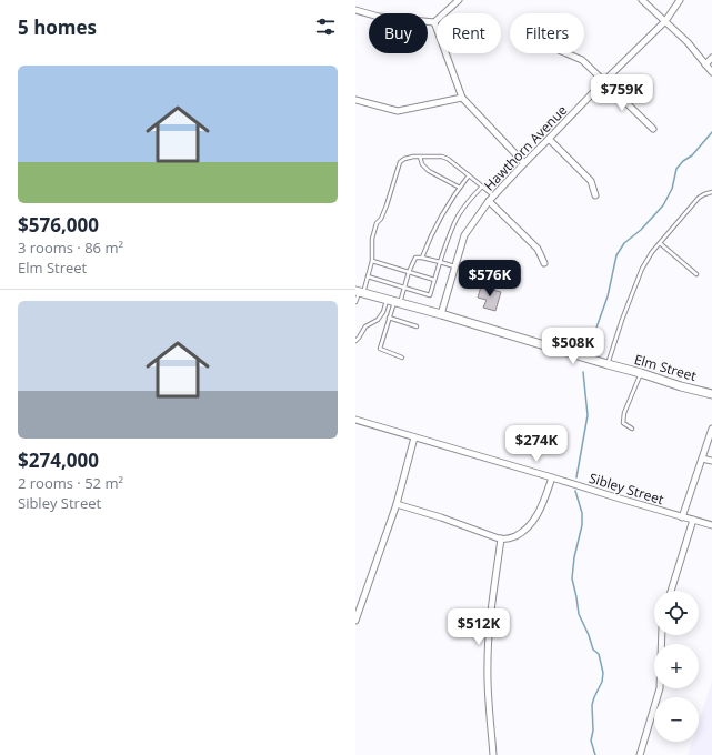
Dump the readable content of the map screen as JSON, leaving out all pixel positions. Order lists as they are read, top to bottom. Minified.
{"streets":{"main road":["Elm Street"],"street":["Hawthorn Avenue","Sibley Street"]},"crossings":[["Hawthorn Avenue","Elm Street"]],"page":{"heading":"5 homes","chip":["Buy","Rent","Filters"],"list":[{"name":"$576,000","note":"3 rooms · 86 m² · Elm Street"},{"name":"$274,000","note":"2 rooms · 52 m² · Sibley Street"}],"price":["$759K","$576K","$508K","$274K","$512K"],"map_buttons":["+","−"]}}
